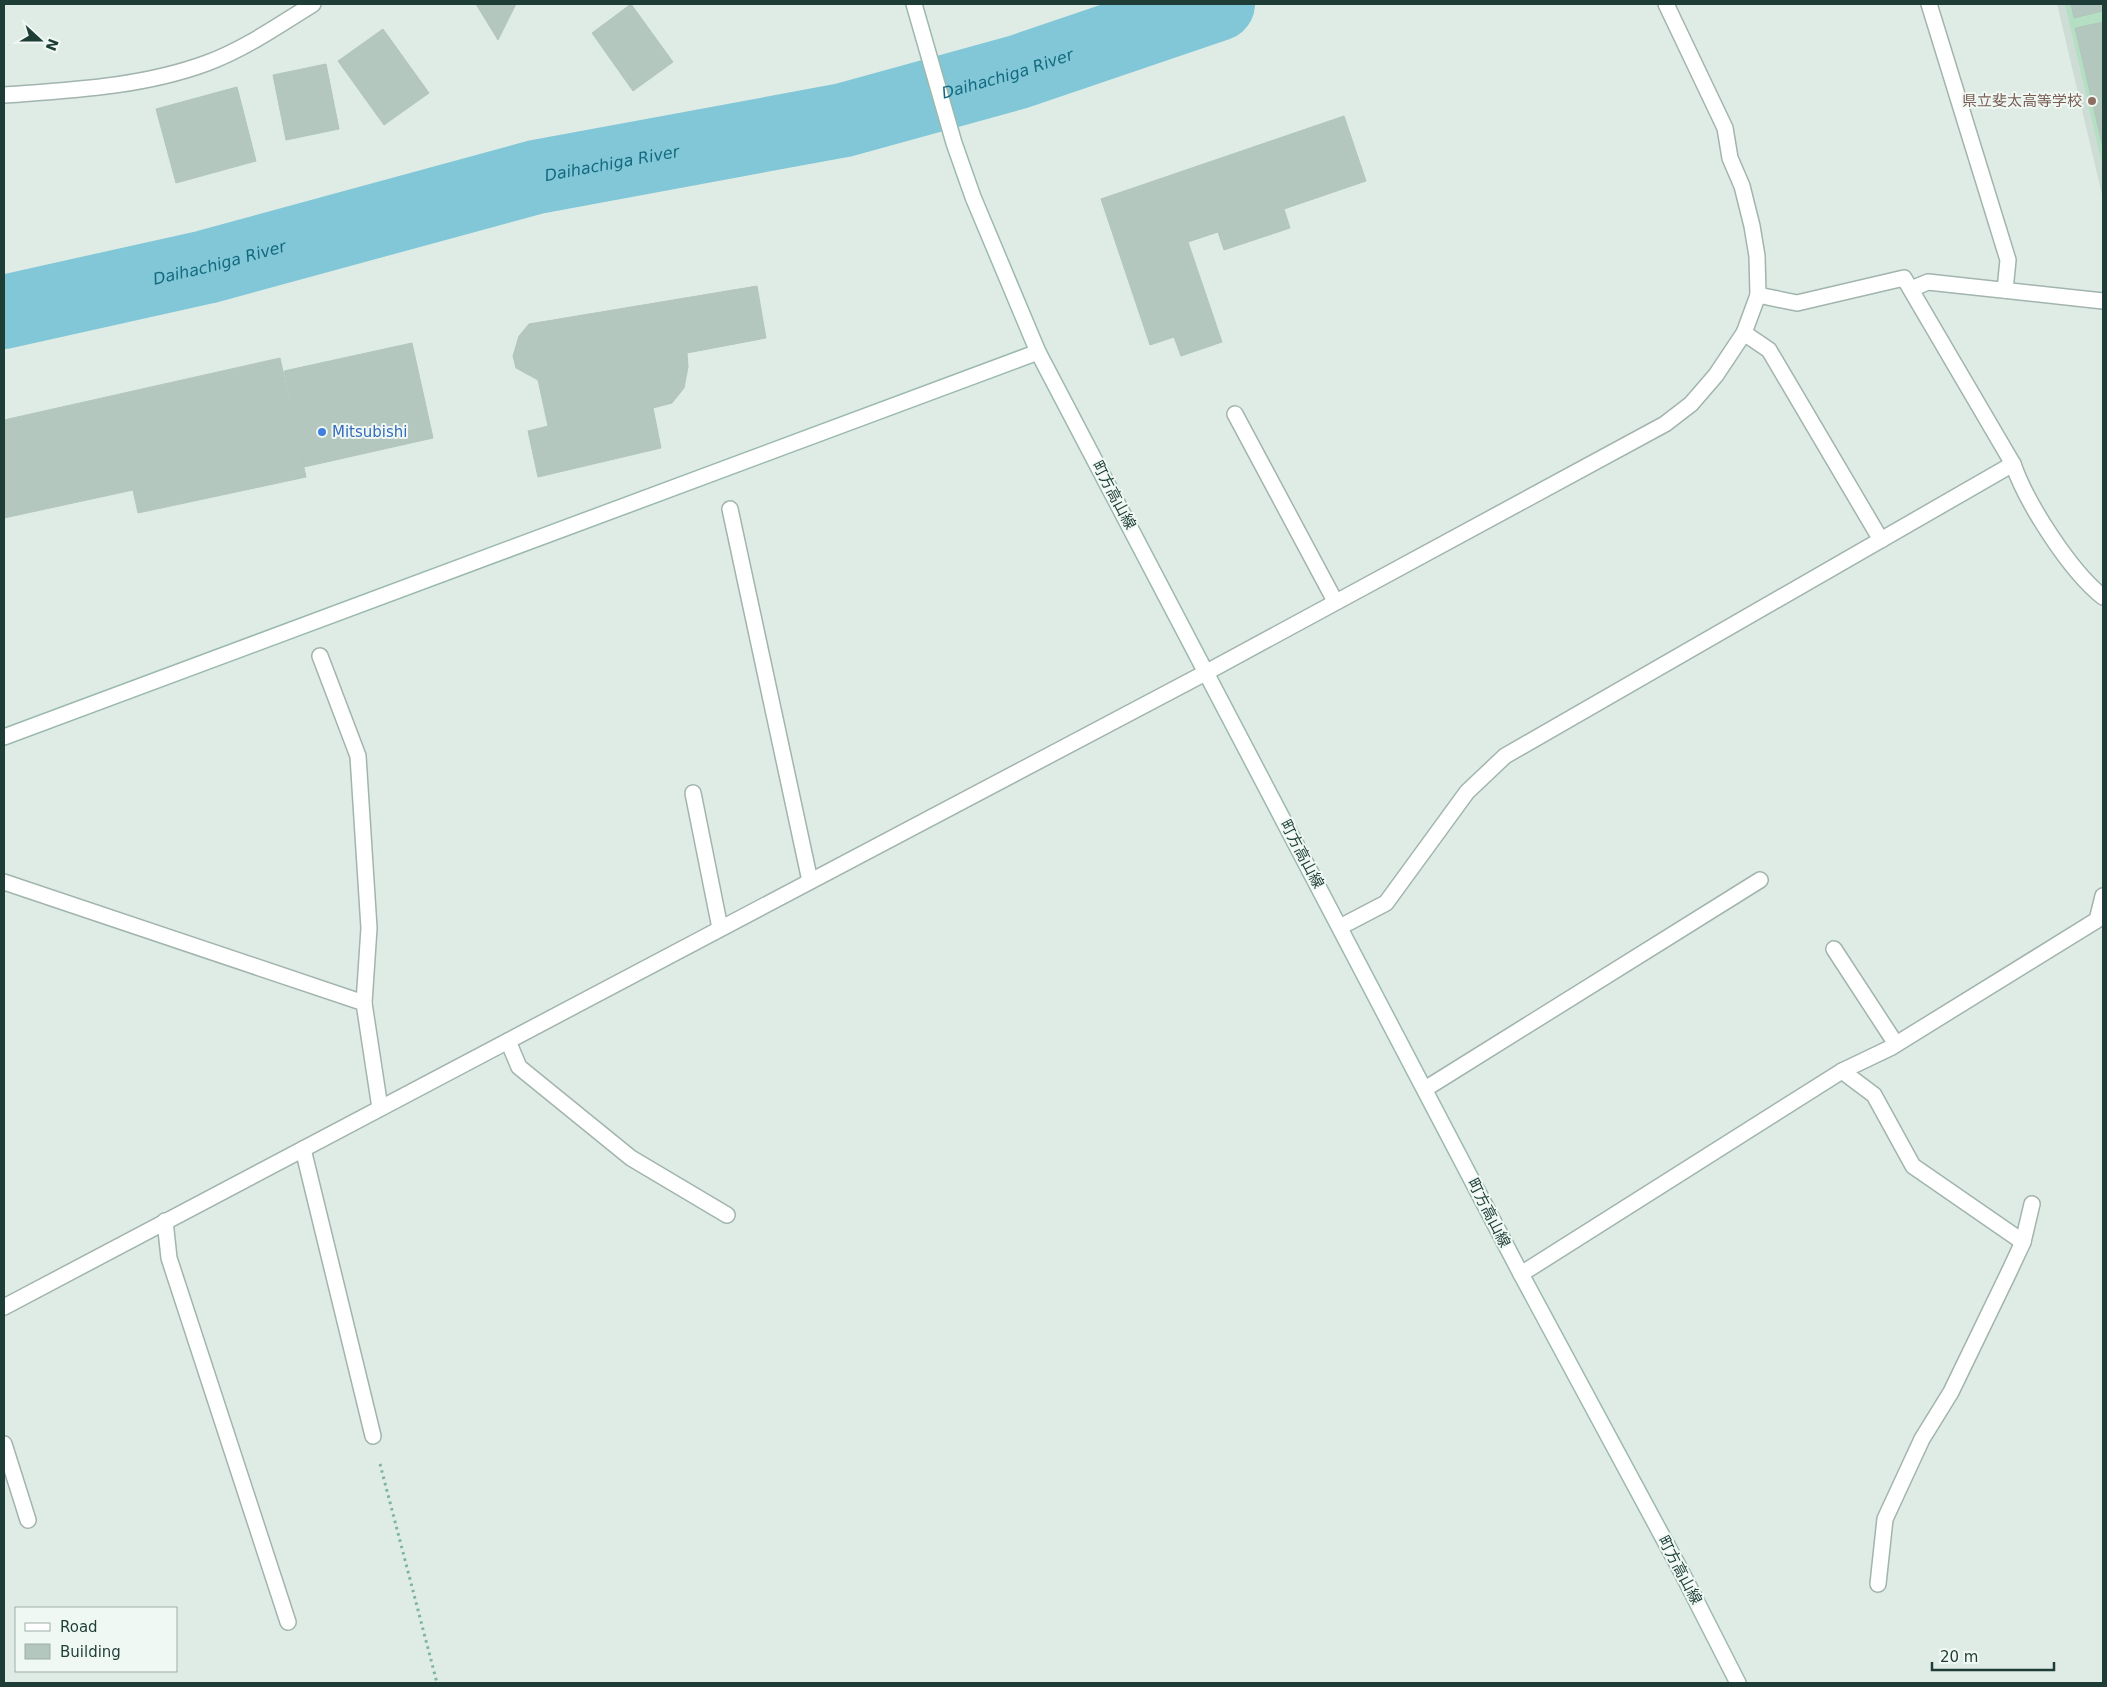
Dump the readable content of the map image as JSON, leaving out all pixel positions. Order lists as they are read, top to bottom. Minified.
{"streets":{"street":["町方高山線"]},"water":["Daihachiga River"],"places":["県立斐太高等学校","Mitsubishi"],"legend":["Road","Building"],"scale_bar":"20 m","north":"right"}
